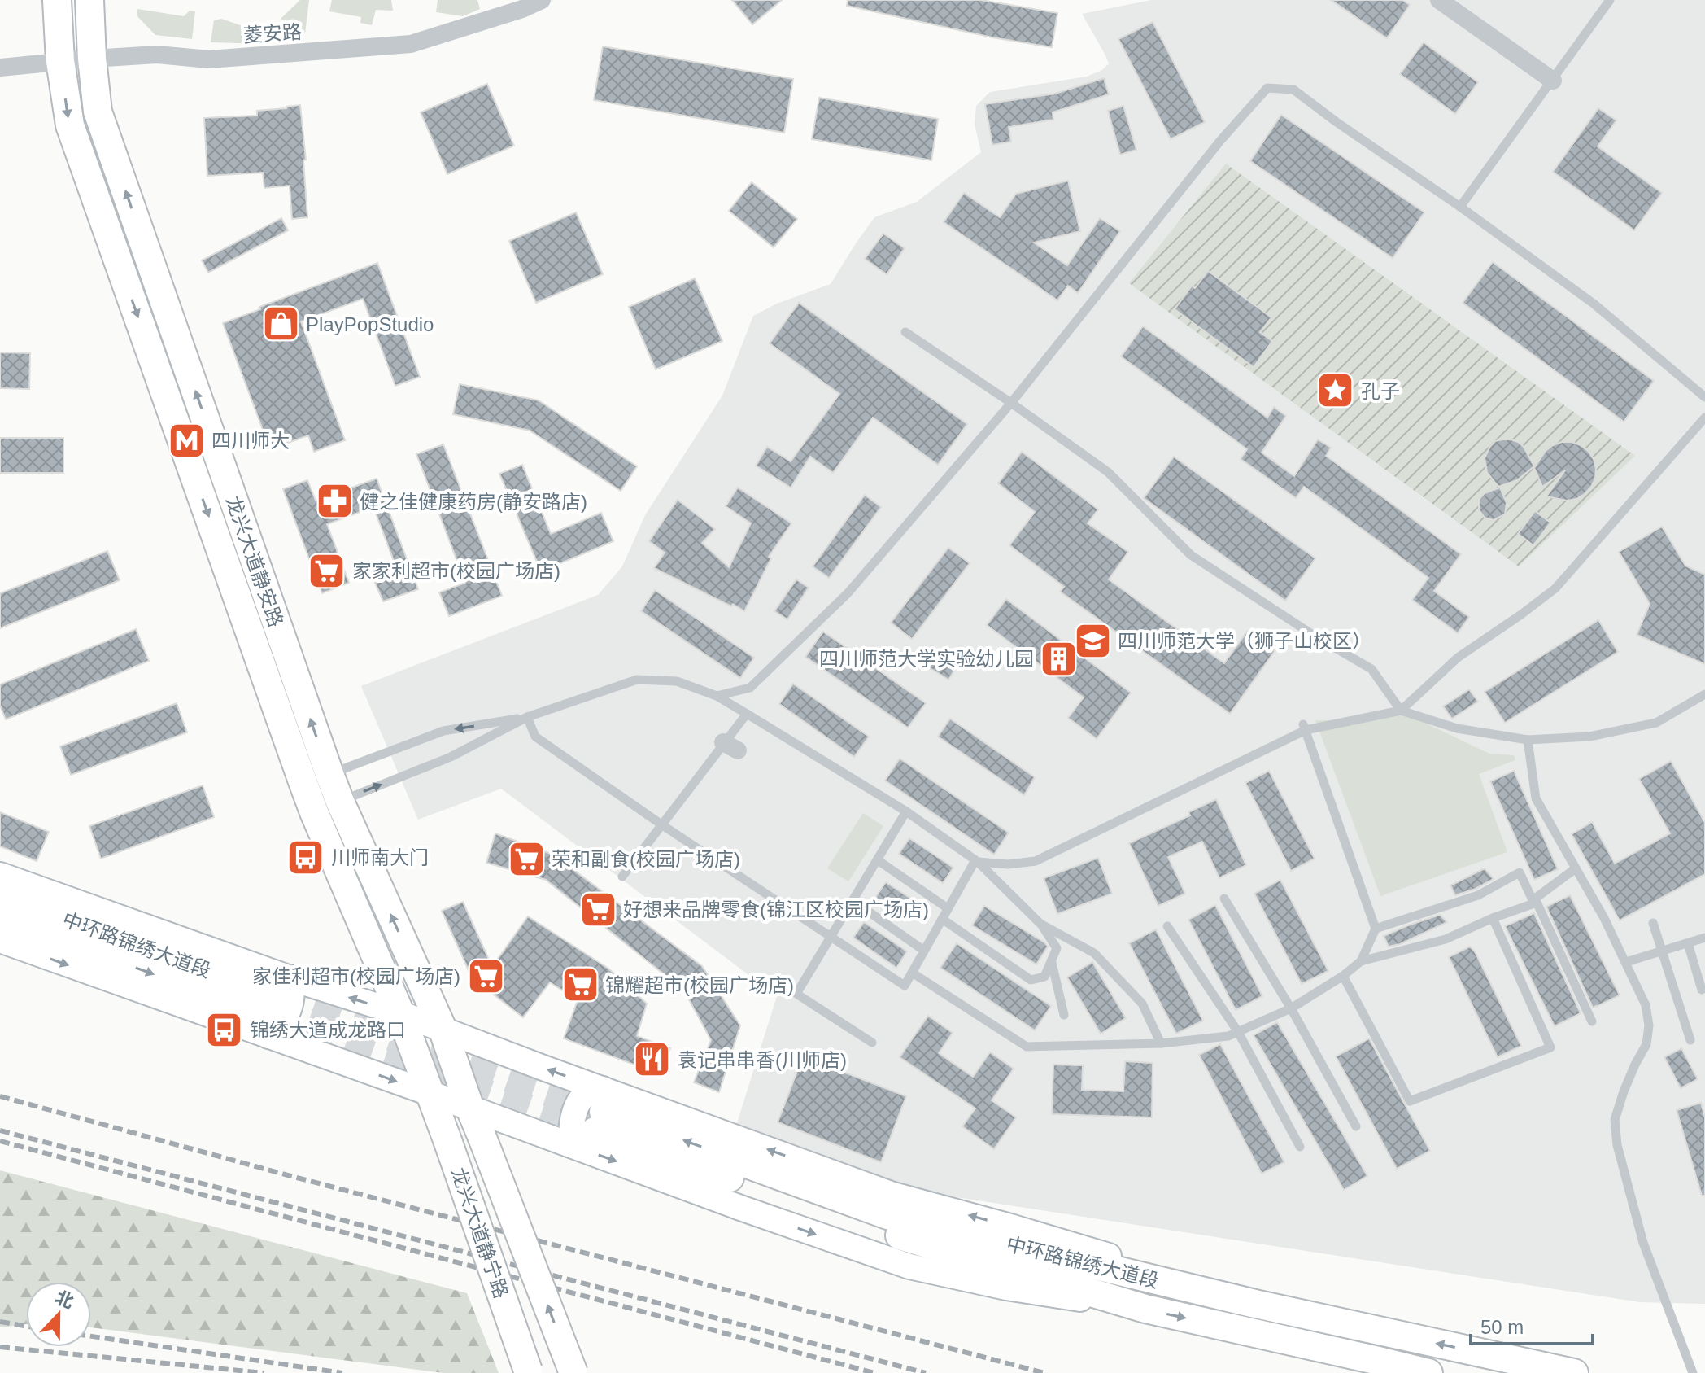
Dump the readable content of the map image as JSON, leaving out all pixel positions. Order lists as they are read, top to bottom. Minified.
{"streets":{"main road":["龙兴大道静安路","中环路锦绣大道段","龙兴大道静宁路"],"street":["菱安路"]},"crossings":[["菱安路","龙兴大道静安路"],["龙兴大道静安路","龙兴大道静宁路"]],"places":{"shop":["PlayPopStudio"],"place":["孔子"],"metro station":["四川师大"],"pharmacy":["健之佳健康药房(静安路店)"],"supermarket":["家家利超市(校园广场店)","荣和副食(校园广场店)","好想来品牌零食(锦江区校园广场店)","家佳利超市(校园广场店)","锦耀超市(校园广场店)"],"school or university":["四川师范大学（狮子山校区）"],"building":["四川师范大学实验幼儿园"],"bus stop":["川师南大门","锦绣大道成龙路口"],"restaurant":["袁记串串香(川师店)"]},"scale_bar":"50 m","north":"top"}
